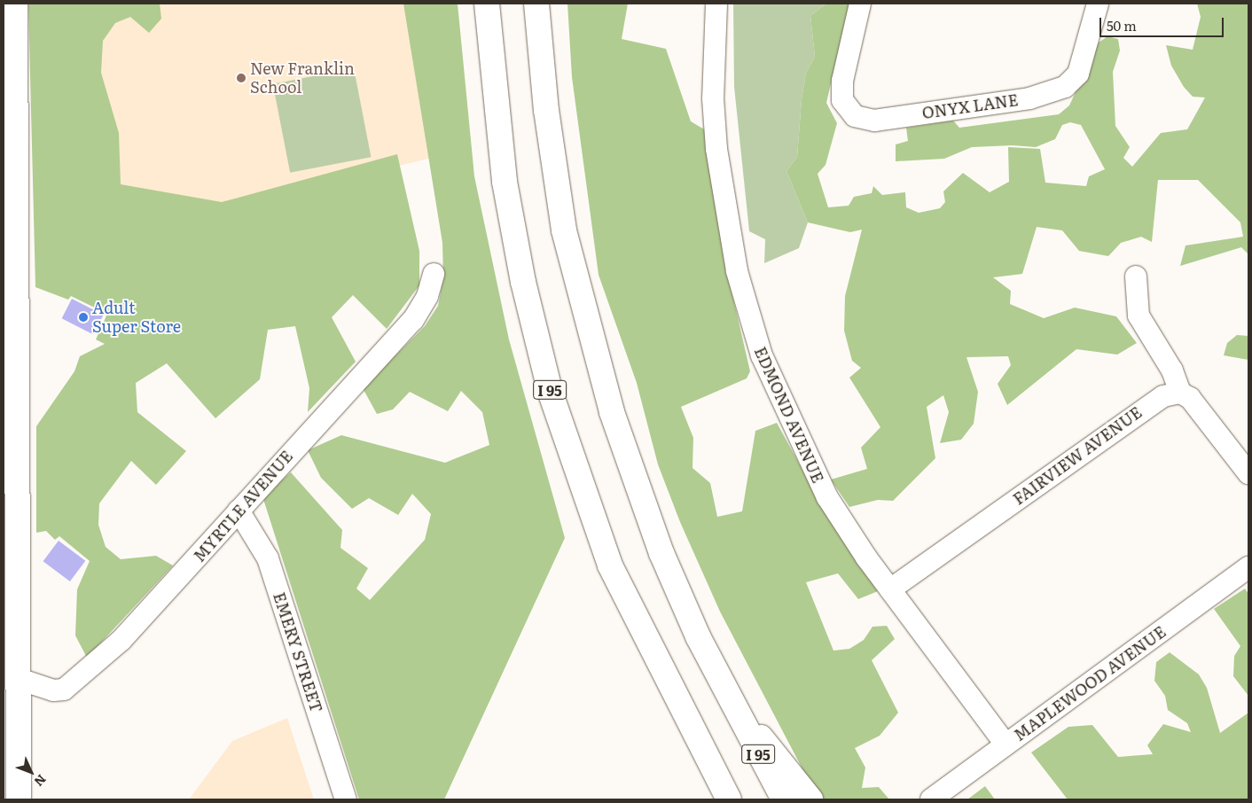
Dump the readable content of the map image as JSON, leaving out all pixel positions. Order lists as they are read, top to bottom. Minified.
{"streets":{"main road":["I 95"],"street":["ONYX LANE","EDMOND AVENUE","FAIRVIEW AVENUE","MYRTLE AVENUE","EMERY STREET","MAPLEWOOD AVENUE"]},"crossings":[["EDMOND AVENUE","FAIRVIEW AVENUE"],["EDMOND AVENUE","MAPLEWOOD AVENUE"],["MYRTLE AVENUE","EMERY STREET"]],"places":["New Franklin School","Adult Super Store"],"scale_bar":"50 m","north":"bottom right"}
